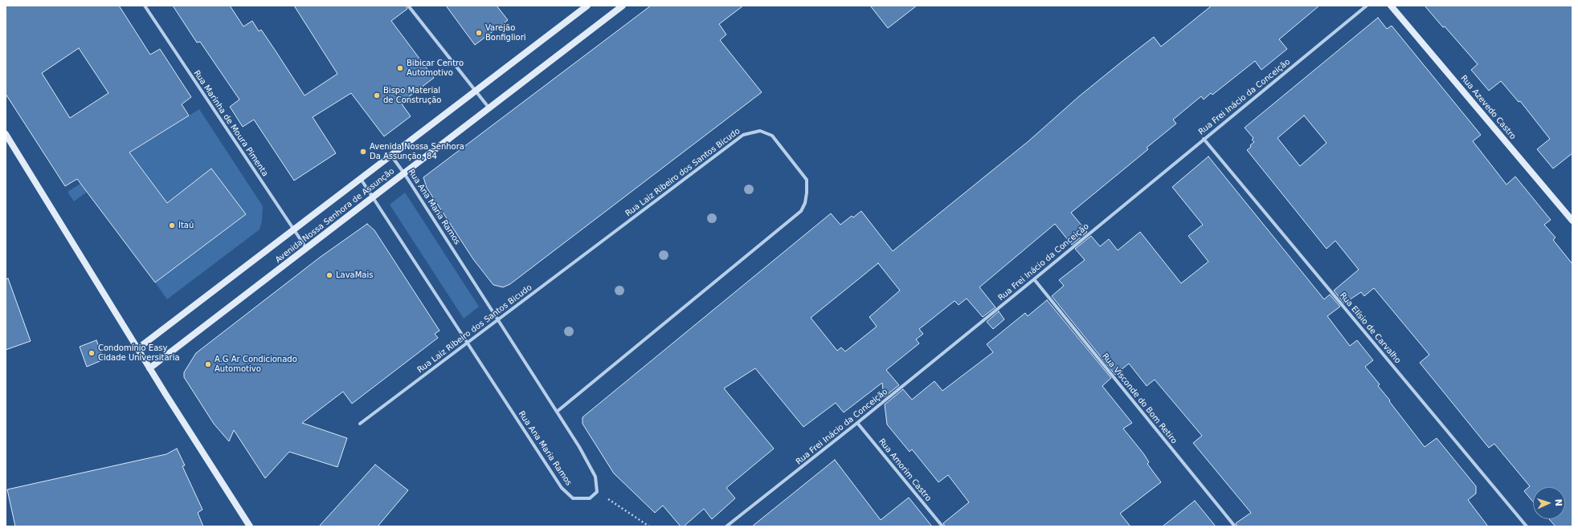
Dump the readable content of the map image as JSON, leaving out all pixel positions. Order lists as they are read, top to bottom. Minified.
{"streets":{"street":["Rua Frei Inácio da Conceição","Rua Azevedo Castro","Rua Marinha de Moura Pimenta","Rua Laiz Ribeiro dos Santos Bicudo","Rua Ana Maria Ramos","Avenida Nossa Senhora de Assunção","Rua Elísio de Carvalho","Rua Visconde do Bom Retiro","Rua Amorim Castro"]},"crossings":[["Rua Frei Inácio da Conceição","Rua Elísio de Carvalho"],["Rua Frei Inácio da Conceição","Rua Visconde do Bom Retiro"],["Rua Frei Inácio da Conceição","Rua Amorim Castro"],["Rua Marinha de Moura Pimenta","Avenida Nossa Senhora de Assunção"],["Rua Laiz Ribeiro dos Santos Bicudo","Rua Ana Maria Ramos"],["Rua Ana Maria Ramos","Avenida Nossa Senhora de Assunção"]],"places":["Varejão Bonfigliori","Bibicar Centro Automotivo","Bispo Material de Construção","Avenida Nossa Senhora Da Assunção, 84","Itaú","LavaMais","Condomínio Easy Cidade Universitaria","A.G Ar Condicionado Automotivo"],"north":"right"}
